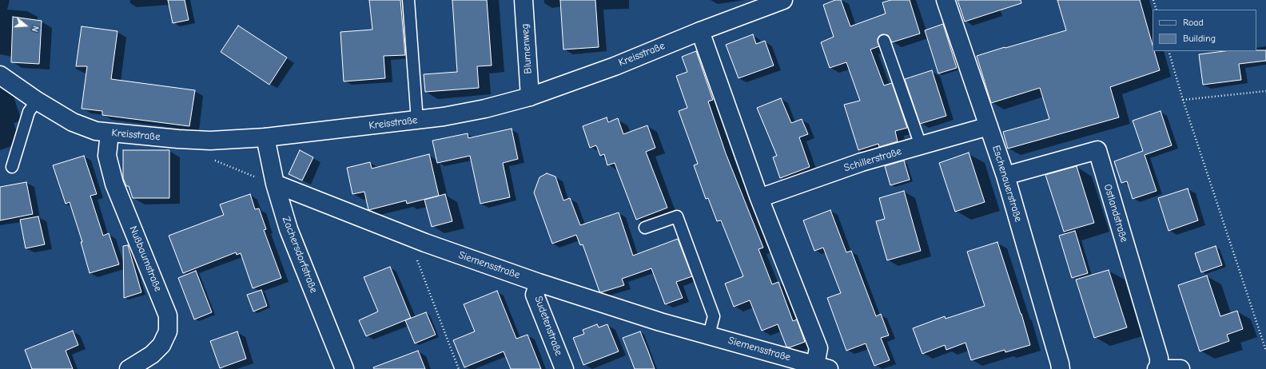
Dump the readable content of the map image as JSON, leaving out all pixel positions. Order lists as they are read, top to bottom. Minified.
{"streets":{"street":["Blumenweg","Kreisstraße","Schillerstraße","Eschenauerstraße","Ostlandstraße","Zachersdorfstraße","Nußbaumstraße","Siemensstraße","Sudetenstraße"]},"crossings":[["Blumenweg","Kreisstraße"],["Kreisstraße","Zachersdorfstraße"],["Kreisstraße","Nußbaumstraße"],["Schillerstraße","Eschenauerstraße"],["Eschenauerstraße","Ostlandstraße"],["Zachersdorfstraße","Siemensstraße"],["Siemensstraße","Sudetenstraße"]],"legend":["Road","Building"],"north":"right"}
